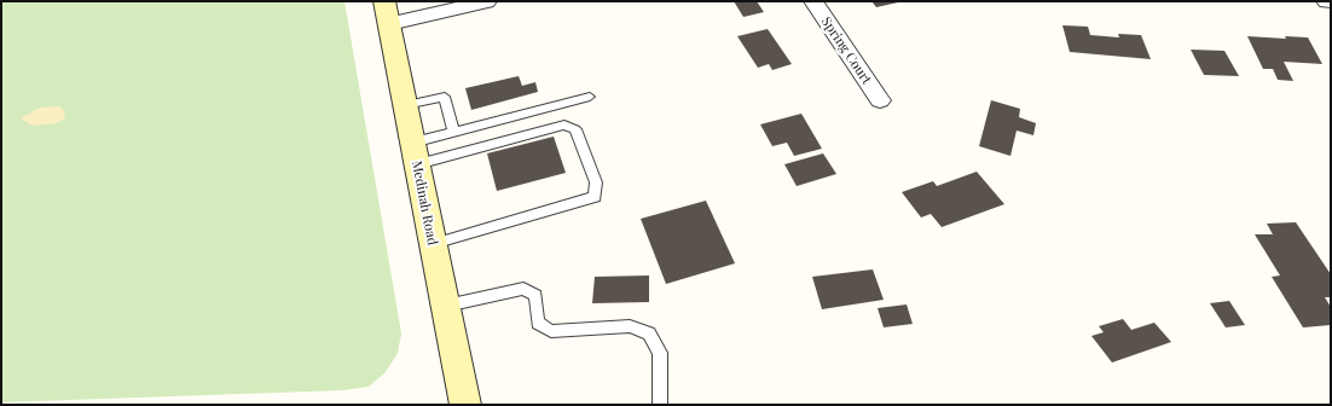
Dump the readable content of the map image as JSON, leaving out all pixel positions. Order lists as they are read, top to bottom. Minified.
{"streets":{"main road":["Medinah Road"],"street":["Spring Court"]}}
